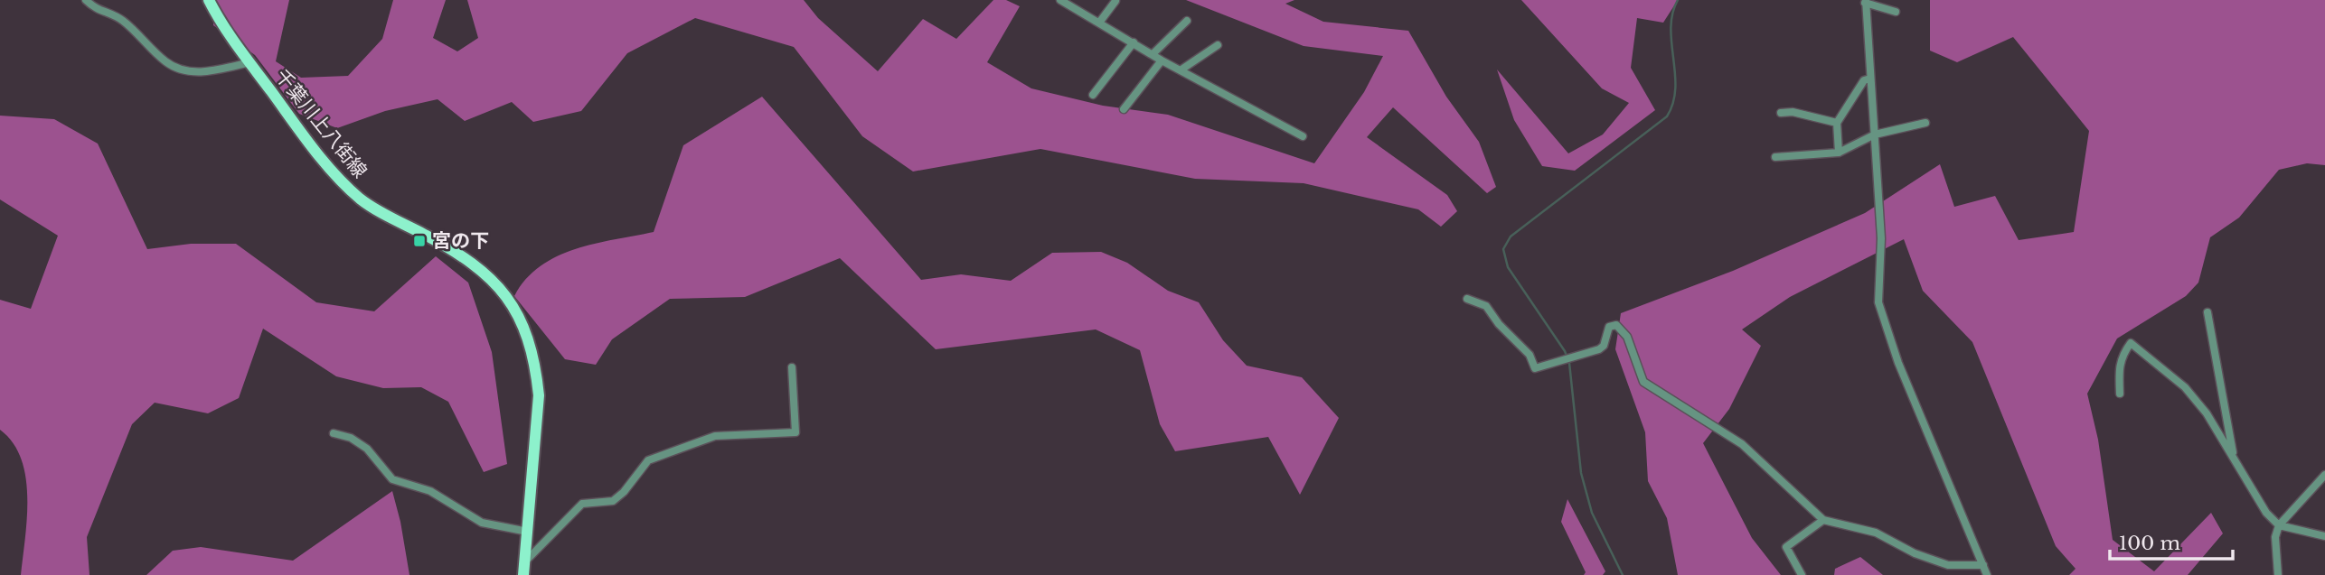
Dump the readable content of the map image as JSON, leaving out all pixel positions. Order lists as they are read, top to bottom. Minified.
{"streets":{"main road":["千葉川上八街線"]},"places":{"transit":["宮の下"]},"scale_bar":"100 m"}
